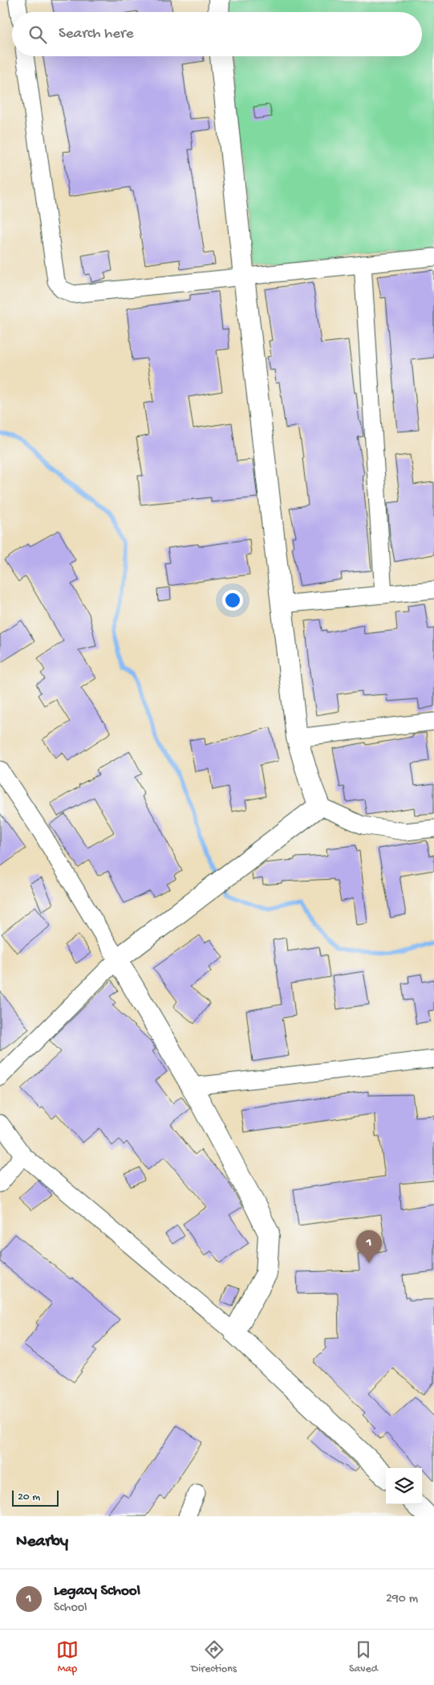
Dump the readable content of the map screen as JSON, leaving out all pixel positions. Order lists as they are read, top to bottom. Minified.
{"scale_bar":"20 m","page":{"search":"Search here","pins":"1","scale":"20 m","heading":"Nearby","list":[{"mark":"1","name":"Legacy School","note":"School","value":"290 m"}],"nav":["Map","Directions","Saved"]}}
